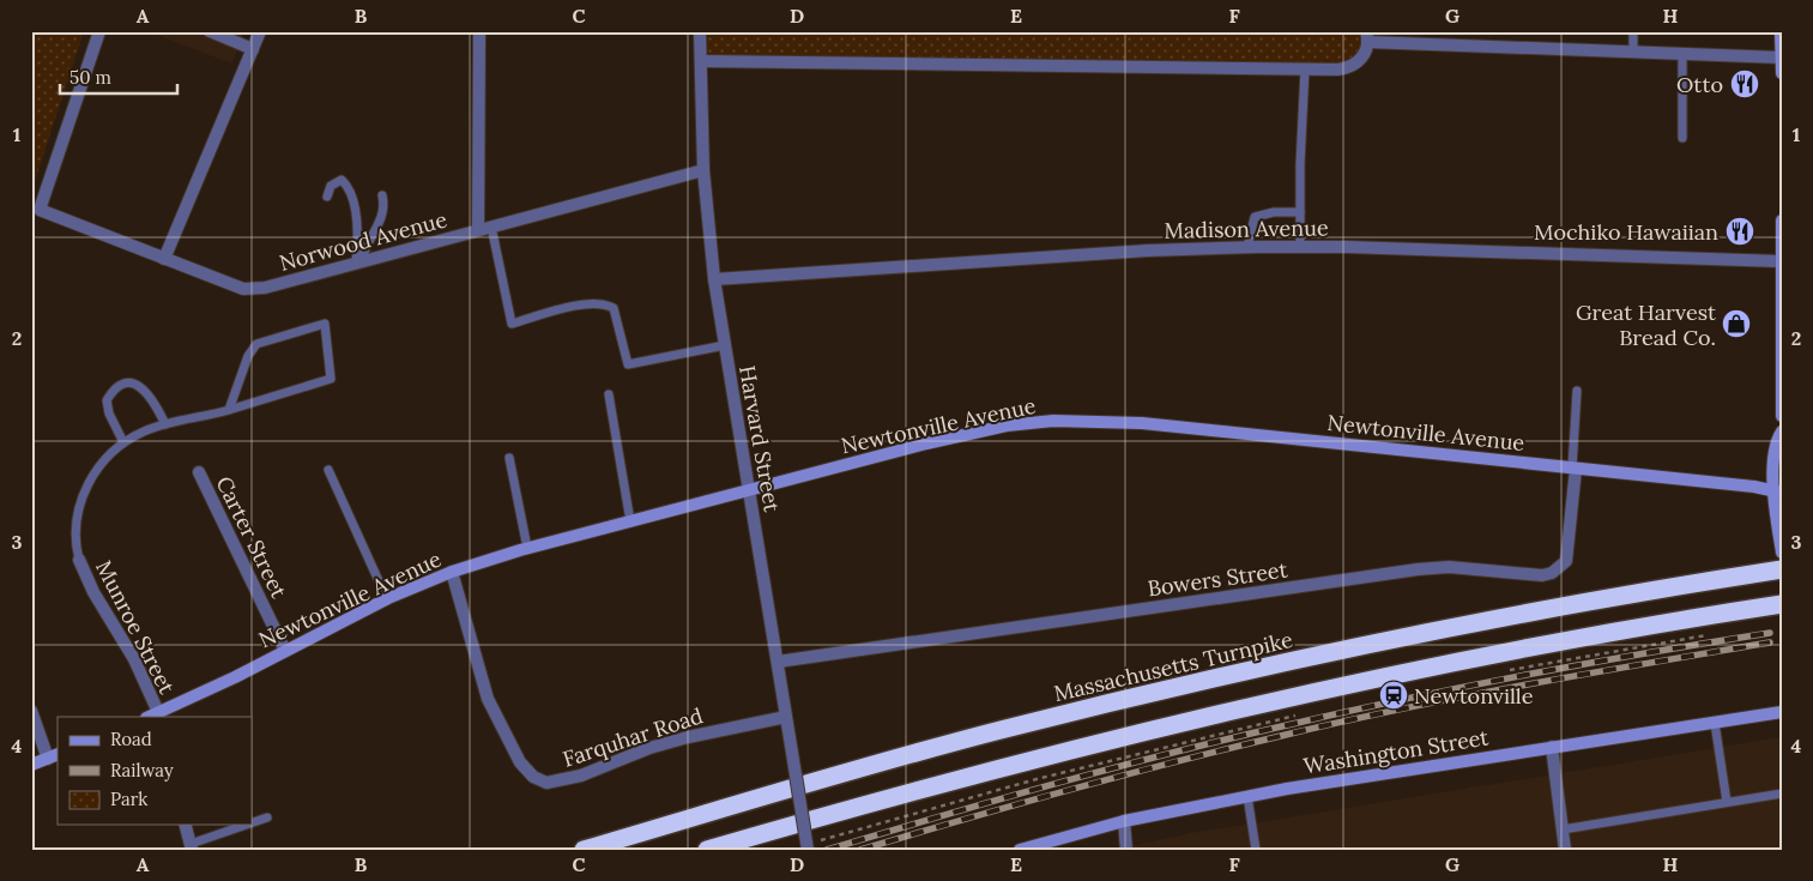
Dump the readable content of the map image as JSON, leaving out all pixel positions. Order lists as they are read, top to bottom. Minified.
{"streets":{"highway":["Massachusetts Turnpike"],"main road":["Newtonville Avenue","Washington Street"],"street":["Madison Avenue","Norwood Avenue","Harvard Street","Carter Street","Bowers Street","Munroe Street","Farquhar Road"]},"crossings":[["Madison Avenue","Harvard Street"],["Norwood Avenue","Harvard Street"],["Newtonville Avenue","Harvard Street"],["Newtonville Avenue","Carter Street"],["Newtonville Avenue","Bowers Street"],["Newtonville Avenue","Munroe Street"],["Newtonville Avenue","Farquhar Road"],["Harvard Street","Bowers Street"],["Harvard Street","Farquhar Road"]],"places":{"restaurant":["Otto","Mochiko Hawaiian"],"shop":["Great Harvest Bread Co."],"station":["Newtonville"]},"legend":["Road","Railway","Park"],"scale_bar":"50 m","grid":{"columns":["A","B","C","D","E","F","G","H"],"rows":["1","2","3","4"]}}
